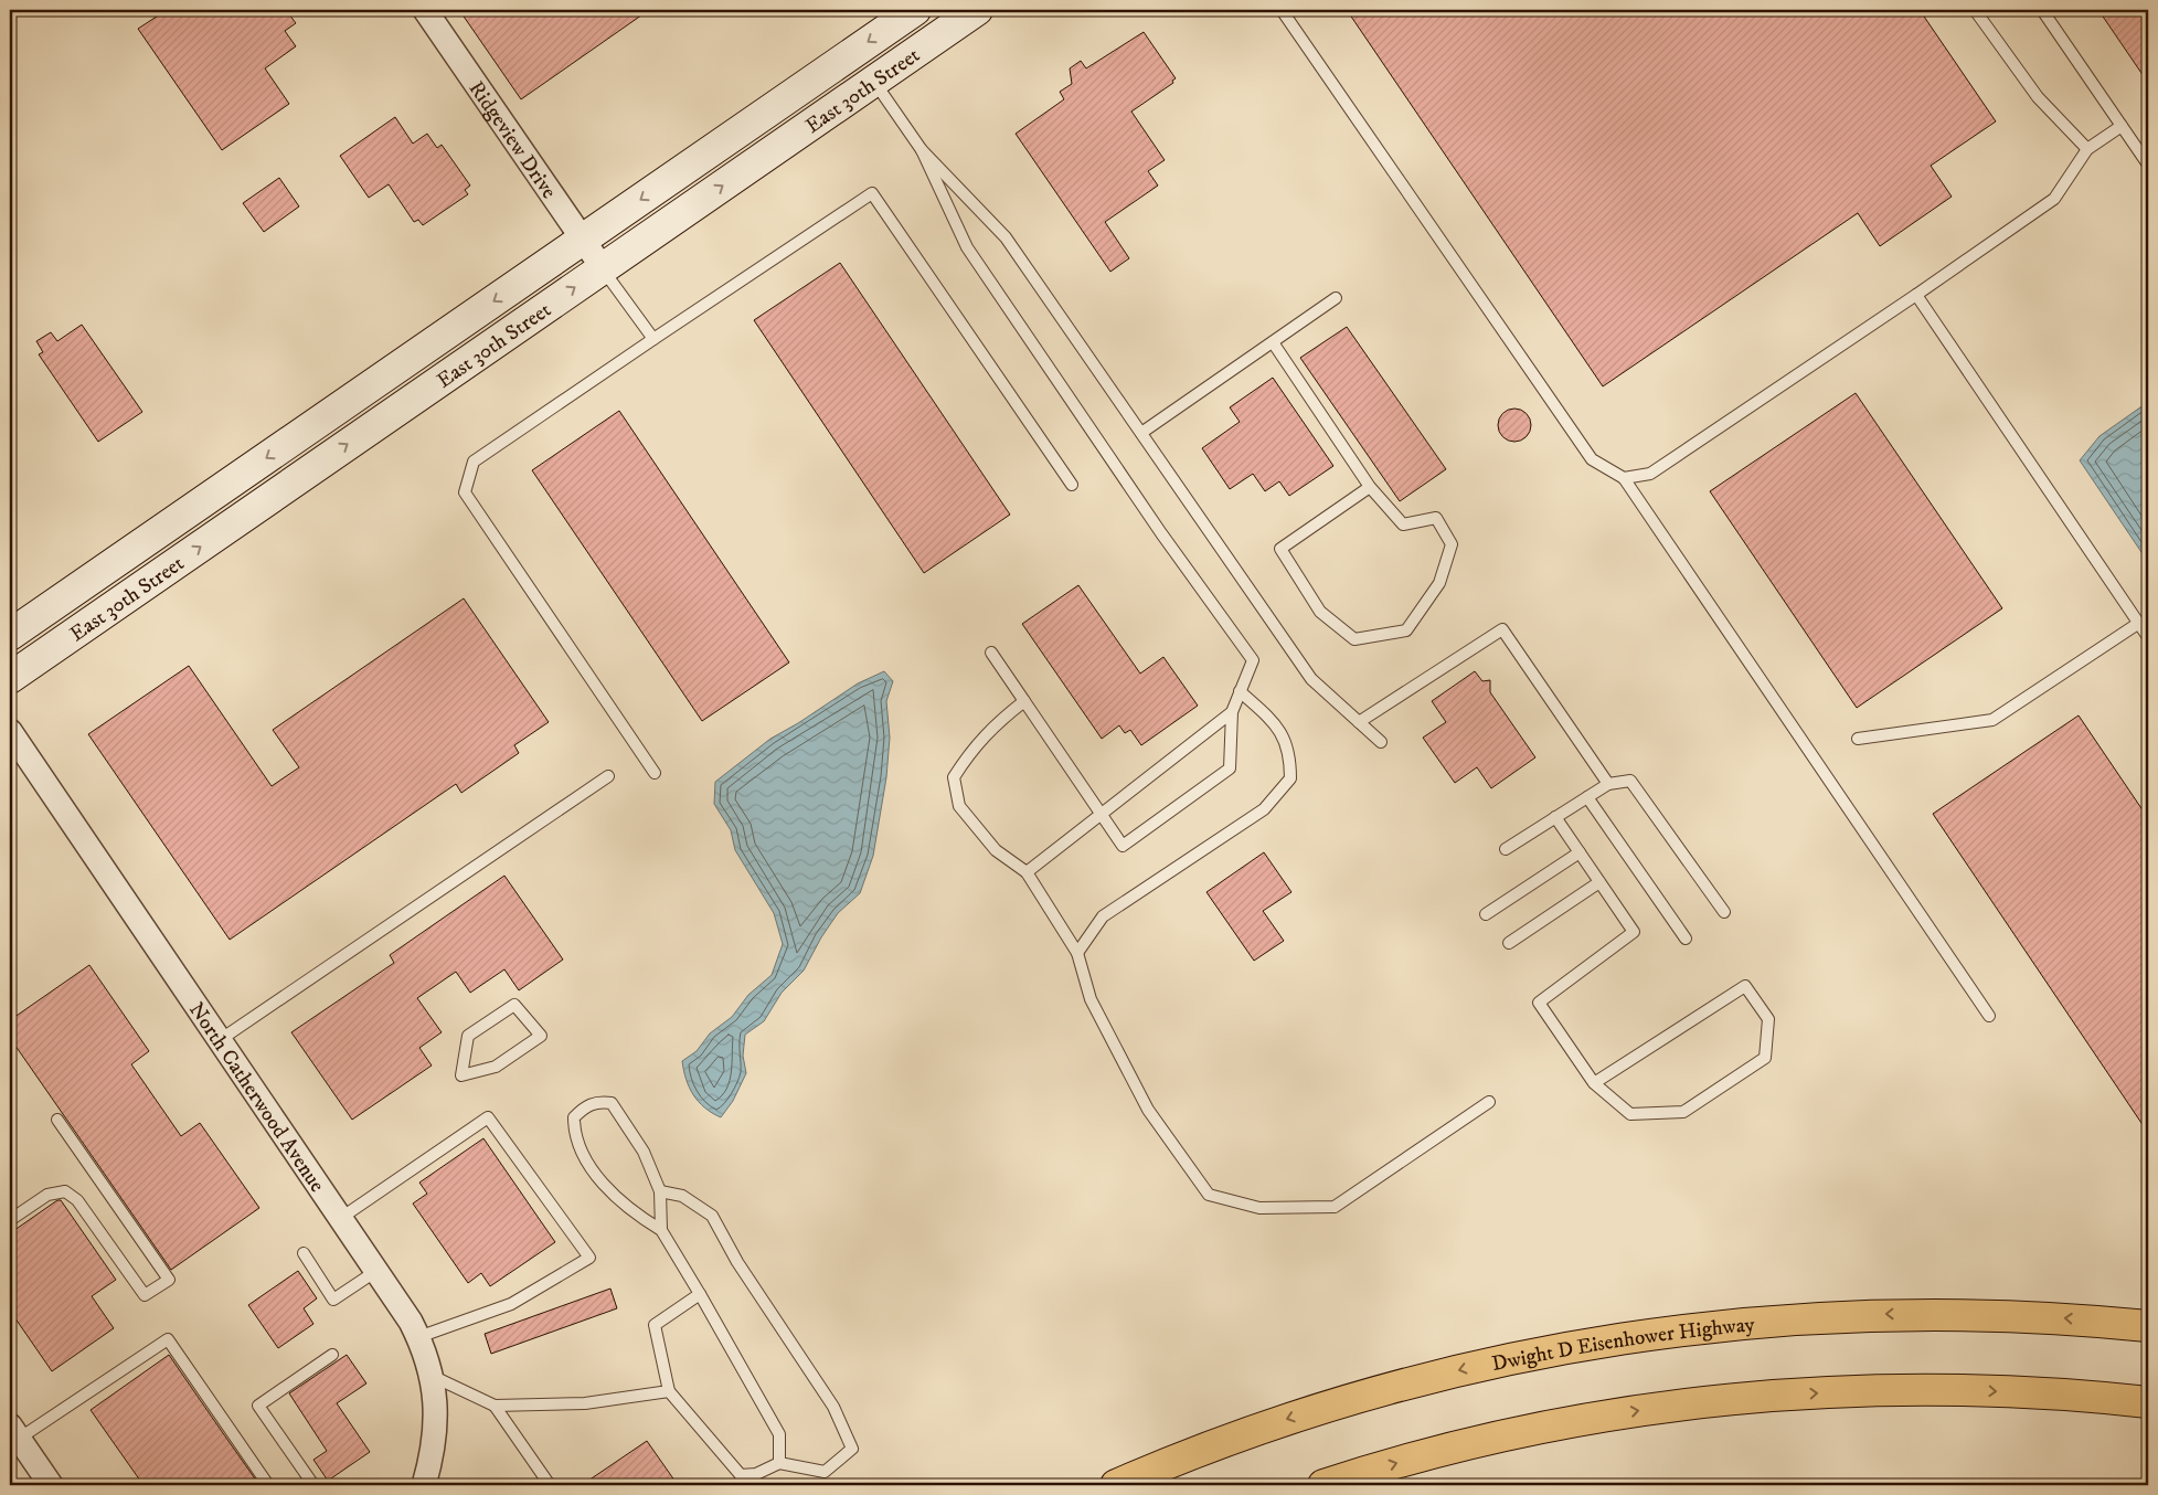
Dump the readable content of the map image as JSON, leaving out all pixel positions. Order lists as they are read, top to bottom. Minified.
{"streets":{"highway":["Dwight D Eisenhower Highway"],"main road":["East 30th Street"],"street":["Ridgeview Drive","North Catherwood Avenue"]},"crossings":[["East 30th Street","Ridgeview Drive"]]}
